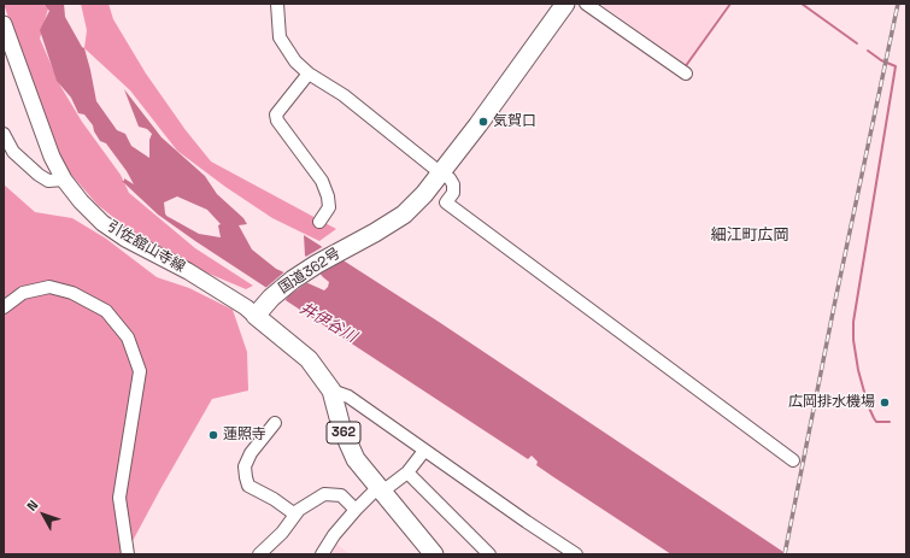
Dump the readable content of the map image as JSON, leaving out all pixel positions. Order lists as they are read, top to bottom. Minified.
{"streets":{"highway":["国道362号","362"],"main road":["引佐舘山寺線"]},"crossings":[["引佐舘山寺線","国道362号"],["引佐舘山寺線","362"],["国道362号","362"]],"districts":["細江町広岡"],"water":["井伊谷川"],"places":["気賀口","広岡排水機場","蓮照寺"],"north":"top left"}
